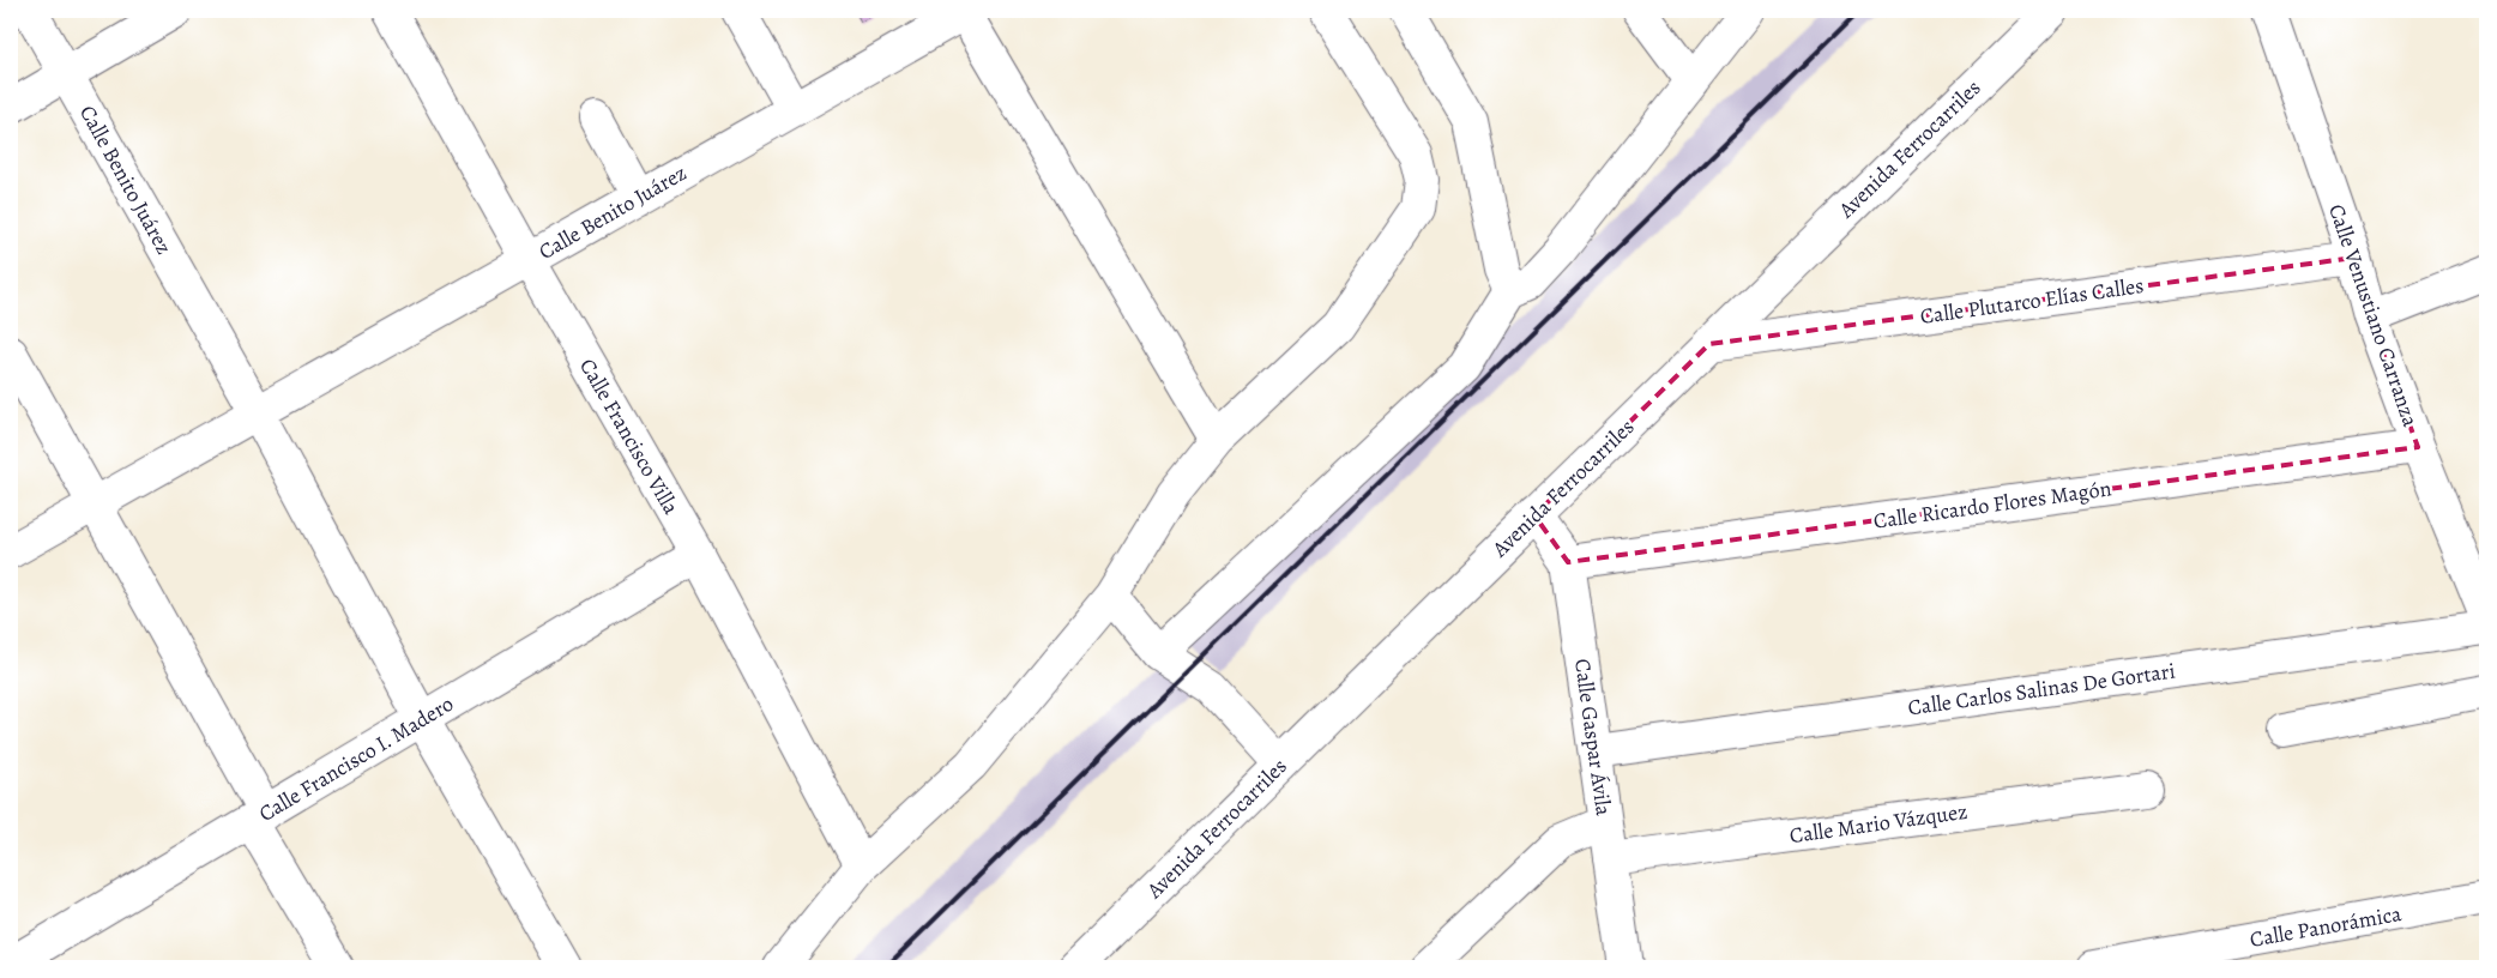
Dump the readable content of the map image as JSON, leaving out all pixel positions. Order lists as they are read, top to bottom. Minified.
{"streets":{"street":["Avenida Ferrocarriles","Calle Benito Juárez","Calle Plutarco Elías Calles","Calle Venustiano Carranza","Calle Francisco Villa","Calle Ricardo Flores Magón","Calle Carlos Salinas De Gortari","Calle Gaspar Ávila","Calle Francisco I. Madero","Calle Mario Vázquez","Calle Panorámica"]},"crossings":[["Avenida Ferrocarriles","Calle Plutarco Elías Calles"],["Avenida Ferrocarriles","Calle Gaspar Ávila"],["Calle Benito Juárez","Calle Francisco Villa"],["Calle Plutarco Elías Calles","Calle Venustiano Carranza"],["Calle Venustiano Carranza","Calle Ricardo Flores Magón"],["Calle Francisco Villa","Calle Francisco I. Madero"],["Calle Ricardo Flores Magón","Calle Gaspar Ávila"],["Calle Carlos Salinas De Gortari","Calle Gaspar Ávila"],["Calle Gaspar Ávila","Calle Mario Vázquez"]]}
